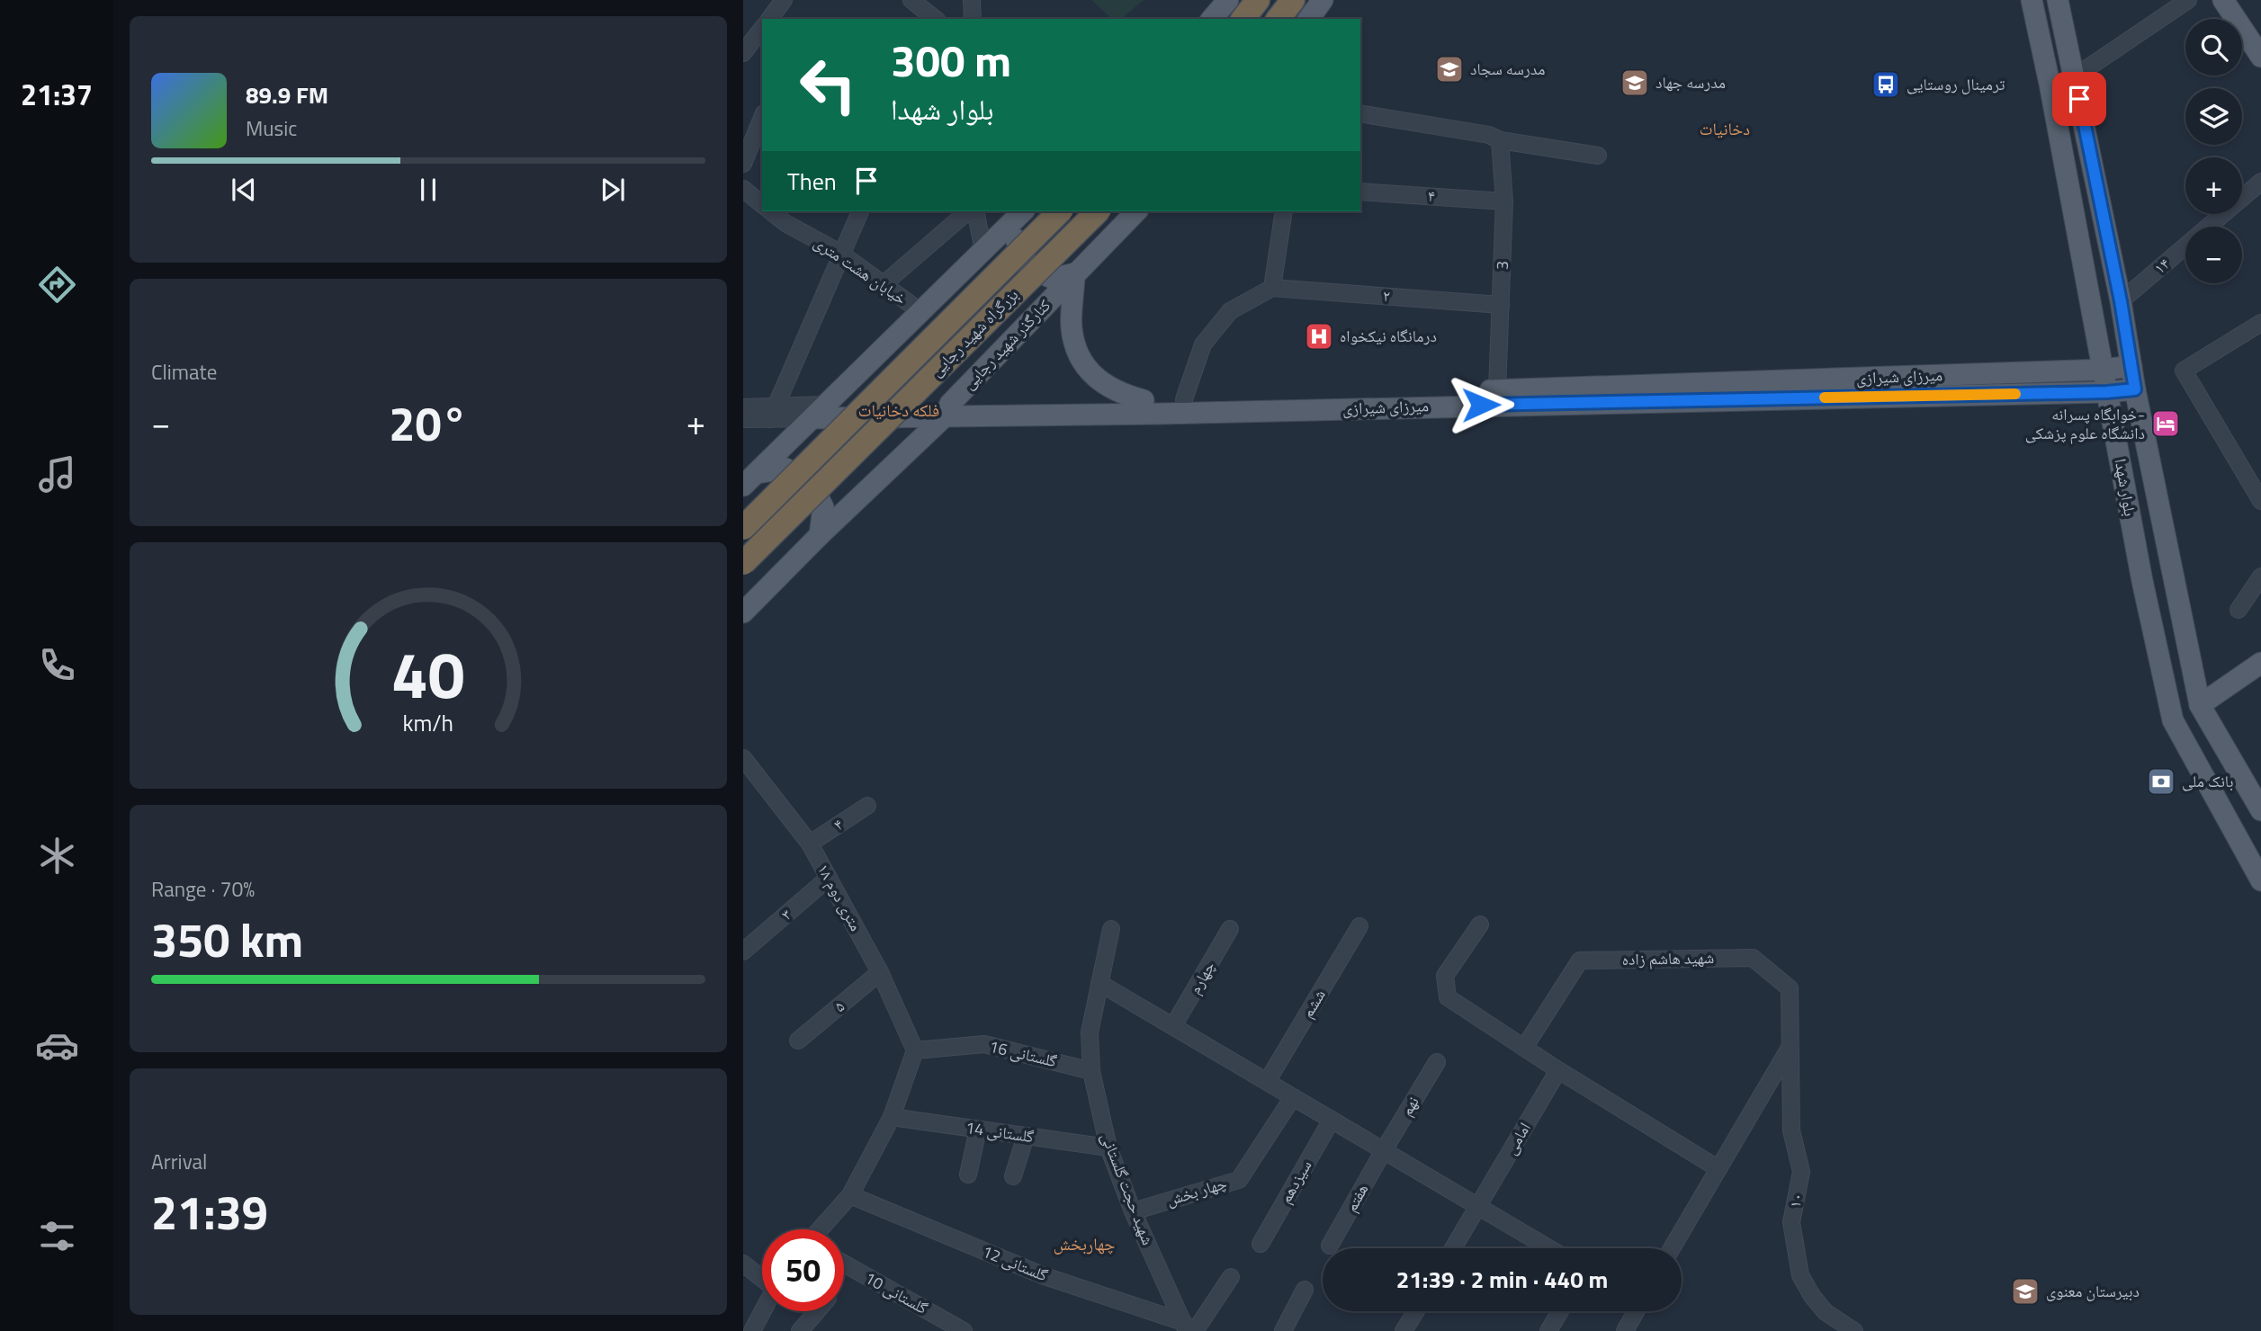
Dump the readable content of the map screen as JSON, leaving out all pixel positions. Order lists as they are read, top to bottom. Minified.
{"streets":{"highway":["بزرگراه شهید رجایی"],"main road":["کنارگذر شهید رجایی","میرزای شیرازی","بلوار شهدا"],"street":["۴","3","۱۴","خیابان هشت متری","۲","۱۸ متری دوم","۳","شهید هاشم زاده","چهارم","ششم","۵","گلستانی 16","نهم","گلستانی 14","امامی","سیزدهم","شهید حجت گلستانی","چهار بخش","هفتم","۱۰","گلستانی 12","گلستانی 10"]},"crossings":[["۴","3"],["۴","۱۸ متری دوم"],["3","۲"],["3","میرزای شیرازی"],["۱۴","بلوار شهدا"],["کنارگذر شهید رجایی","میرزای شیرازی"],["میرزای شیرازی","بلوار شهدا"],["۱۸ متری دوم","۳"],["۱۸ متری دوم","۵"],["۱۸ متری دوم","گلستانی 16"],["شهید هاشم زاده","۱۰"],["گلستانی 16","شهید حجت گلستانی"],["نهم","هفتم"],["گلستانی 14","شهید حجت گلستانی"],["شهید حجت گلستانی","چهار بخش"],["شهید حجت گلستانی","گلستانی 12"]],"districts":["دخانیات","فلکه دخانیات","چهاربخش"],"places":{"school or university":["مدرسه سجاد","مدرسه جهاد","دبیرستان معنوی"],"bus stop":["ترمینال روستایی"],"hospital":["درمانگاه نیکخواه"],"hotel":["خوابگاە پسرانە- دانشگاە علوم پزشکی"],"bank":["بانک ملی"]},"page":{"tabs":"21:37","map_buttons":["+","−"],"turn":["300 m","بلوار شهدا"],"song":["89.9 FM","Music"],"then":"Then","tile":["Climate",["Range · 70%","350 km"],["Arrival","21:39"]],"heat":["−","20°","+"],"limit":"50","trip":"21:39 · 2 min · 440 m","gauge":["40","km/h"]}}
